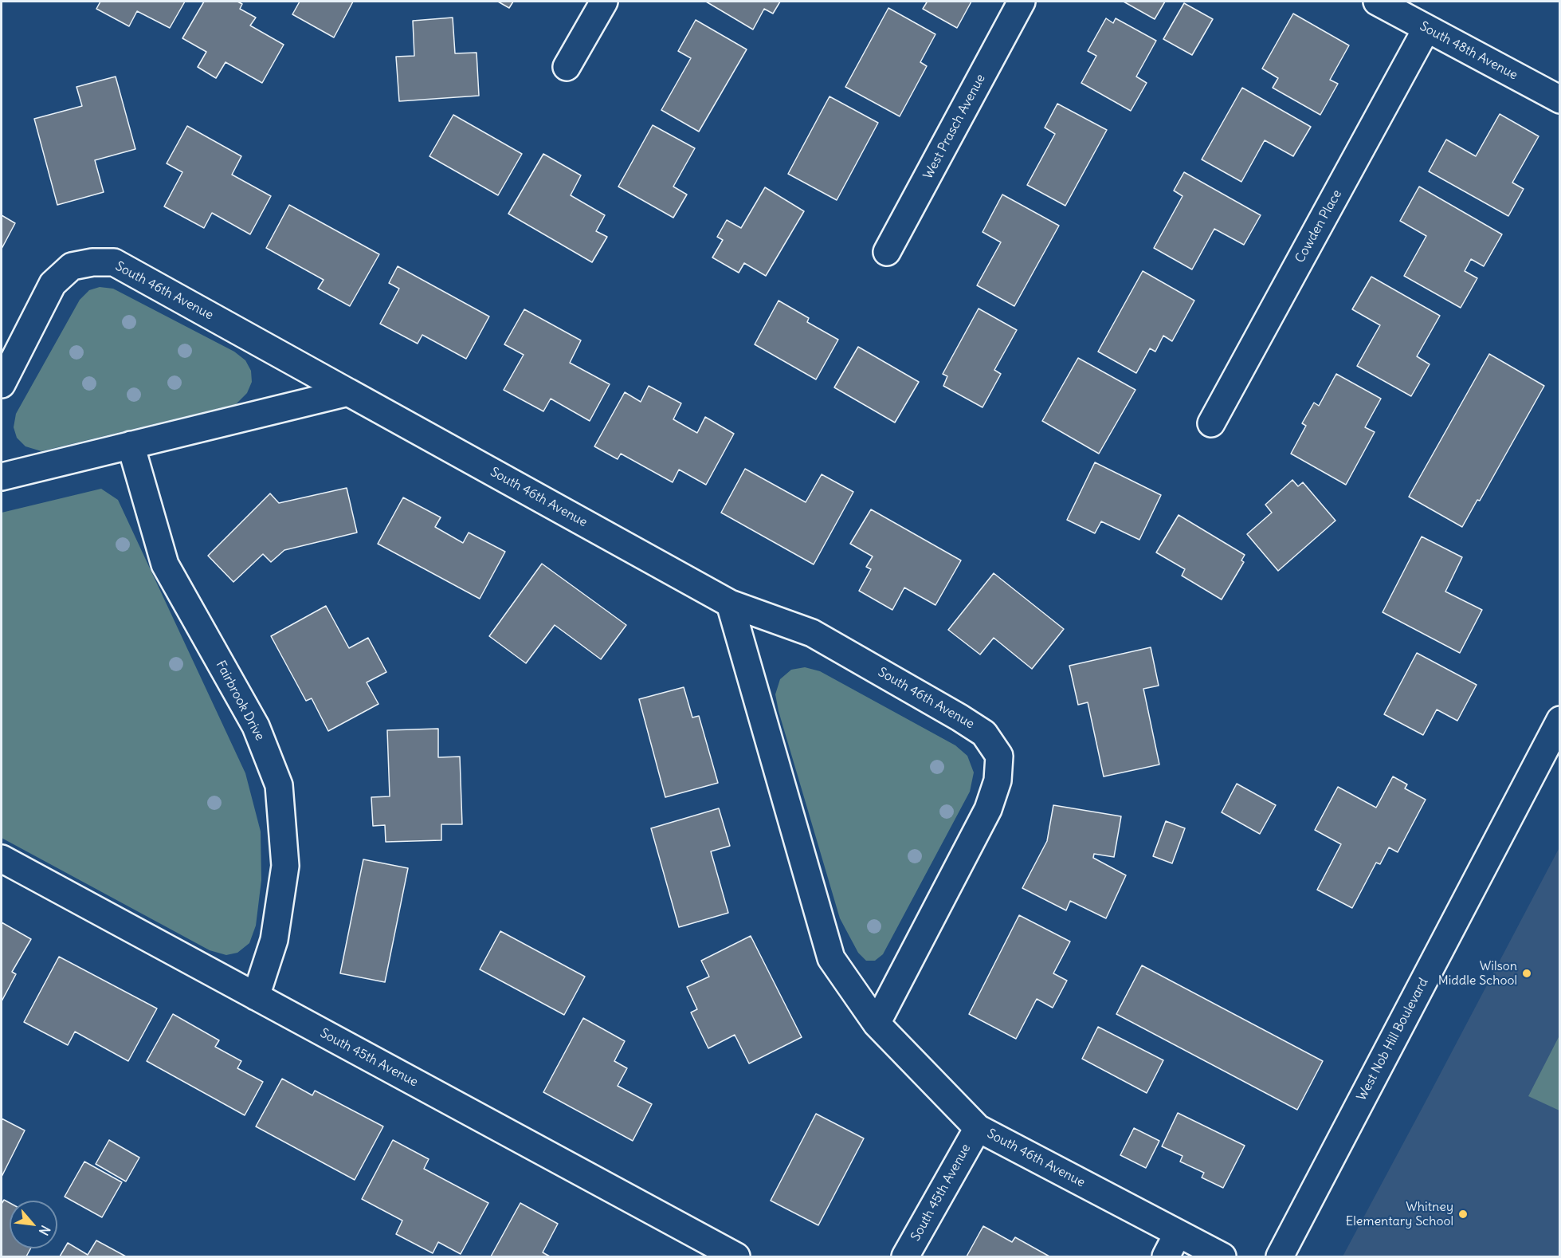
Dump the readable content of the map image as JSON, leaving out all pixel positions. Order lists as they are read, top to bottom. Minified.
{"streets":{"street":["South 48th Avenue","West Prasch Avenue","Cowden Place","South 46th Avenue","Fairbrook Drive","West Nob Hill Boulevard","South 45th Avenue"]},"crossings":[["South 48th Avenue","Cowden Place"],["South 46th Avenue","South 45th Avenue"],["Fairbrook Drive","South 45th Avenue"]],"places":["Wilson Middle School","Whitney Elementary School"],"north":"bottom right"}
